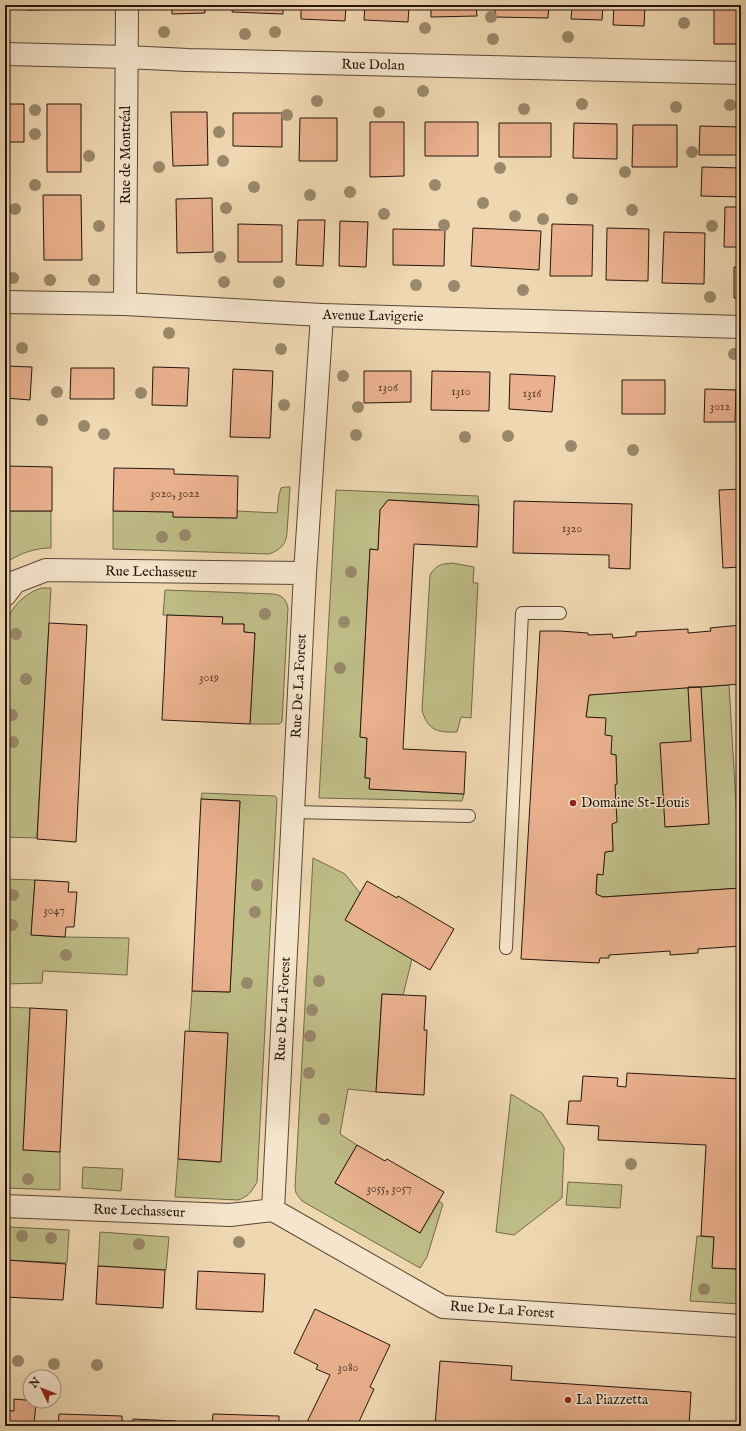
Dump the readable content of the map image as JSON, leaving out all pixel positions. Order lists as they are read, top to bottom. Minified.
{"streets":{"street":["Rue Dolan","Rue de Montréal","Avenue Lavigerie","Rue Lechasseur","Rue De La Forest"]},"crossings":[["Rue Dolan","Rue de Montréal"],["Rue de Montréal","Avenue Lavigerie"],["Avenue Lavigerie","Rue De La Forest"],["Rue Lechasseur","Rue De La Forest"]],"places":["Domaine St-Louis","La Piazzetta"],"house_numbers":["1306","1310","1316","3012","3020, 3022","1320","3019","3047","3055, 3057","3080"],"north":"top left"}
